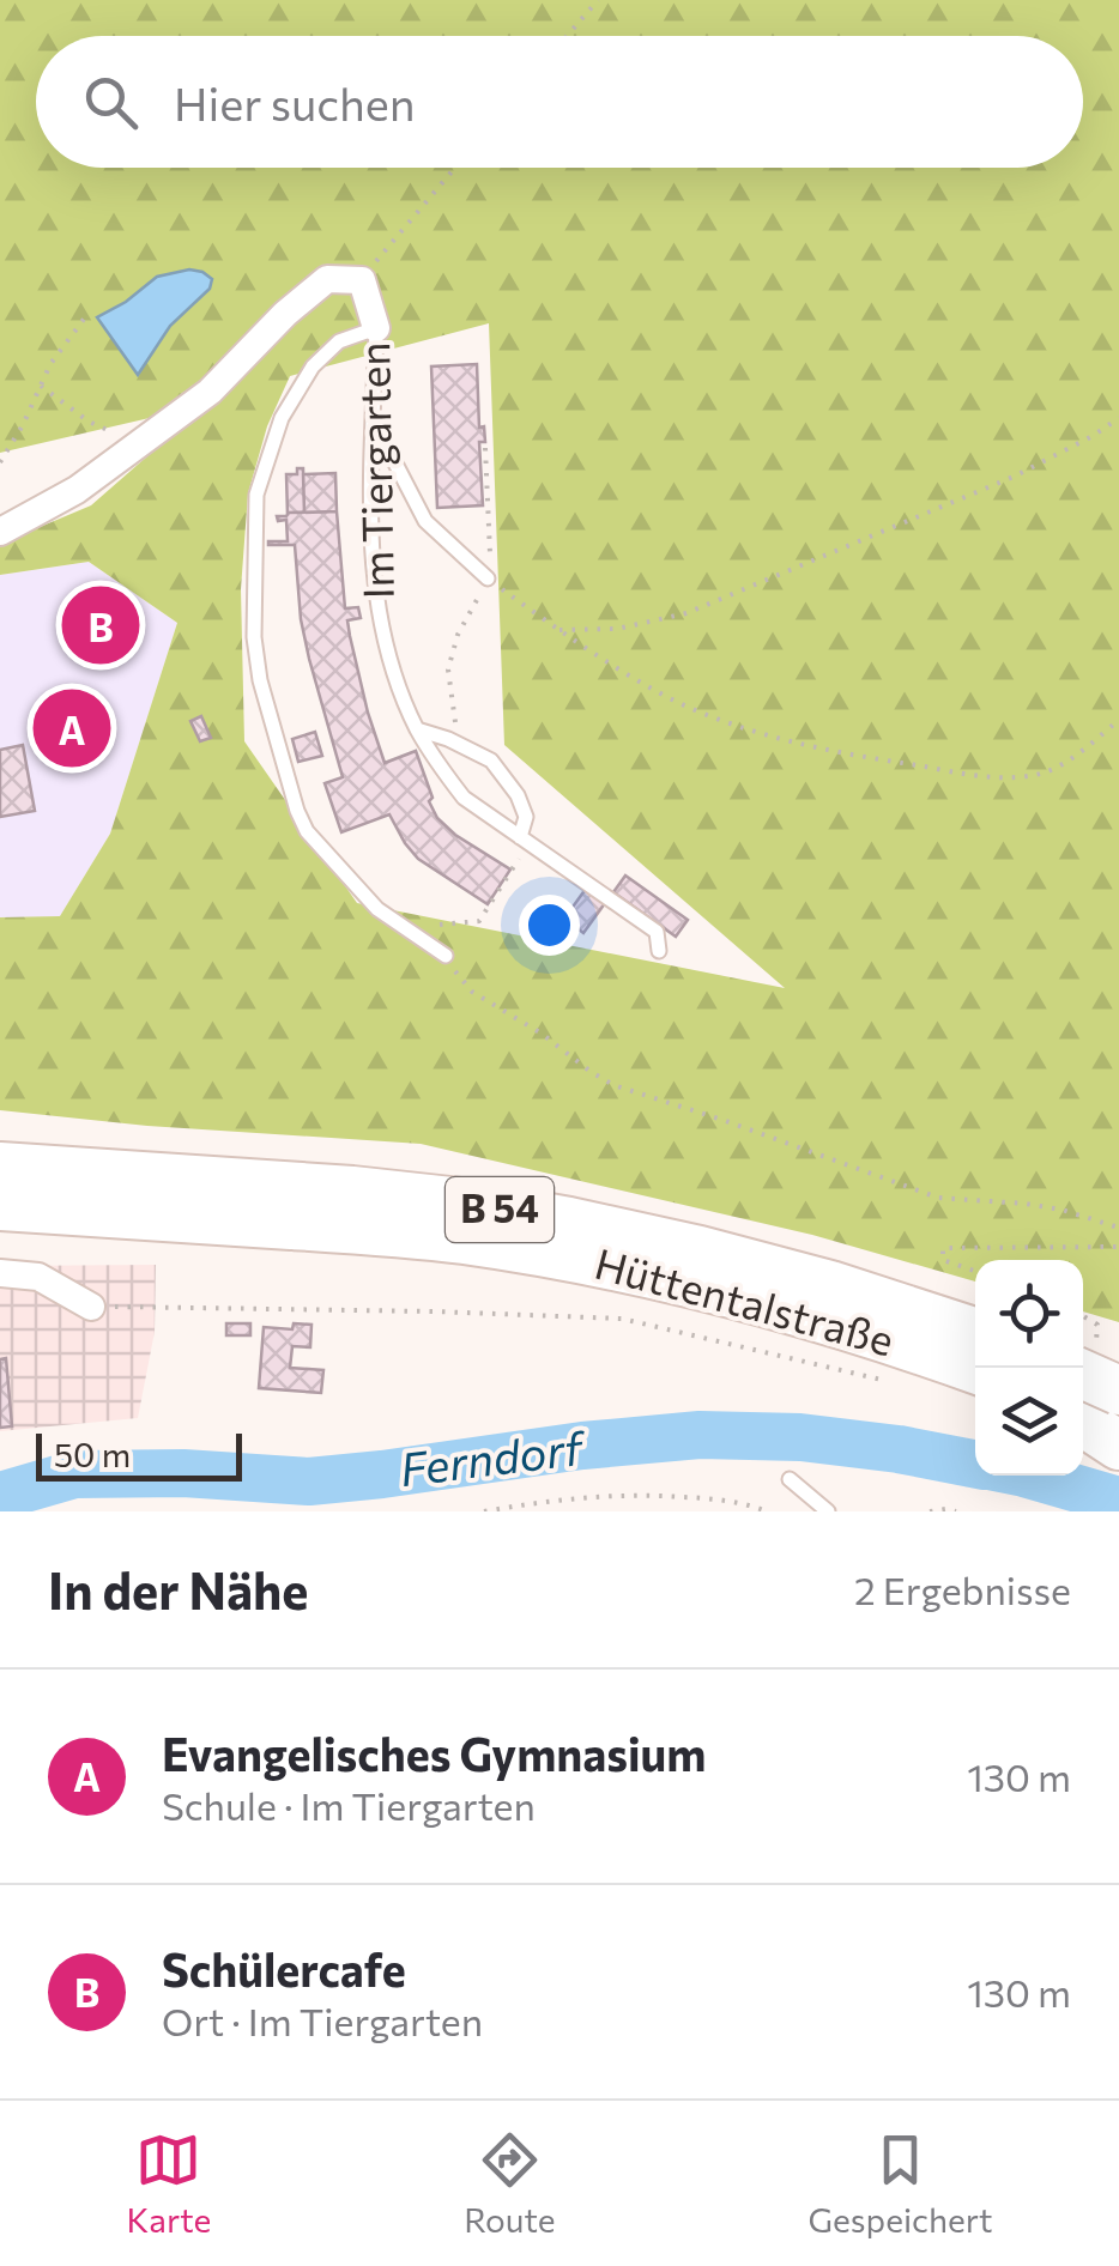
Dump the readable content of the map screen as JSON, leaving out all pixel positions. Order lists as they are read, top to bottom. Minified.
{"streets":{"highway":["B 54","Hüttentalstraße"],"street":["Im Tiergarten"]},"water":["Ferndorf"],"scale_bar":"50 m","page":{"search":"Hier suchen","pins":["B","A"],"scale":"50 m","heading":["In der Nähe","2 Ergebnisse"],"list":[{"mark":"A","name":"Evangelisches Gymnasium","note":"Schule · Im Tiergarten","value":"130 m"},{"mark":"B","name":"Schülercafe","note":"Ort · Im Tiergarten","value":"130 m"}],"nav":["Karte","Route","Gespeichert"]}}
